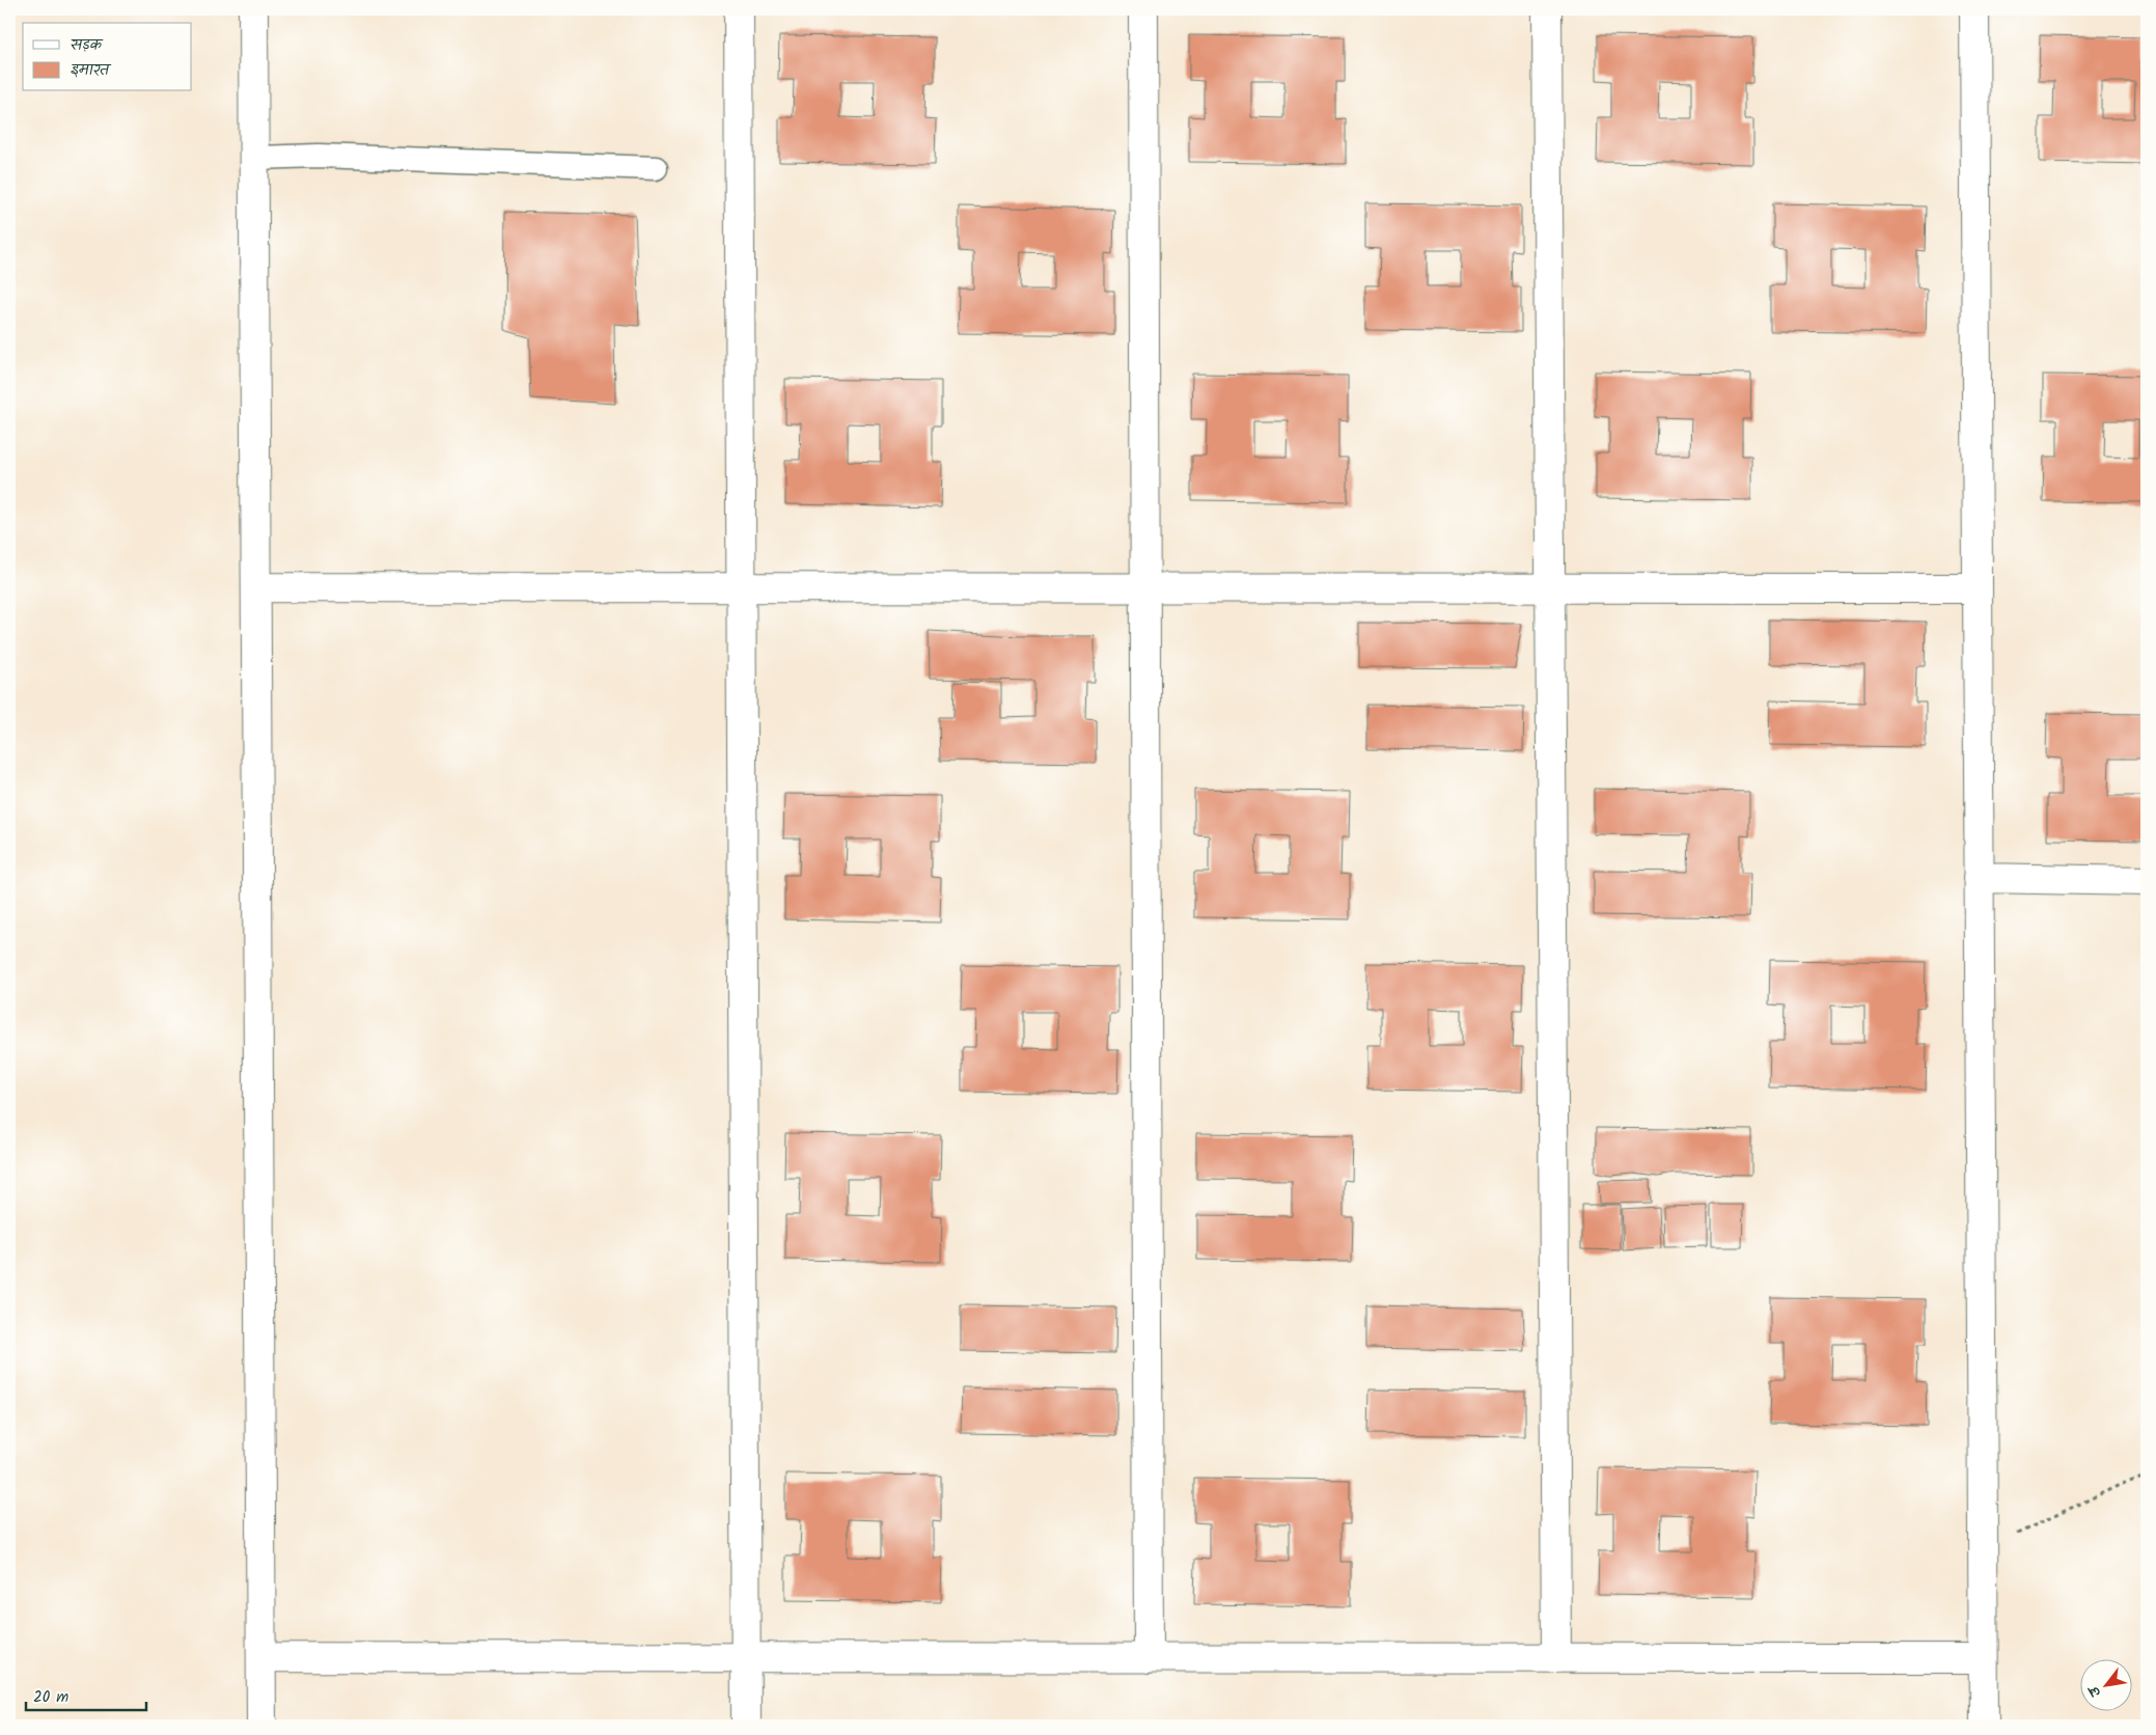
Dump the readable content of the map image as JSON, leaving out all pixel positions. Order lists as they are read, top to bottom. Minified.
{"legend":["सड़क","इमारत"],"scale_bar":"20 m","north":"bottom left"}
